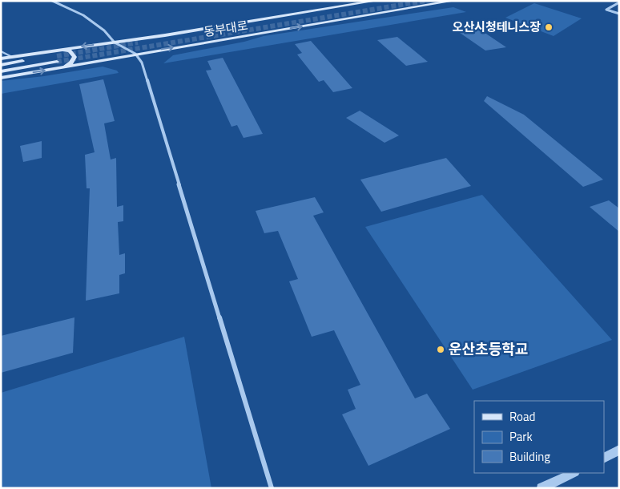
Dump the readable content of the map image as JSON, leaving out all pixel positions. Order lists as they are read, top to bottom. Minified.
{"streets":{"main road":["동부대로"]},"places":["오산시청테니스장","운산초등학교"],"legend":["Road","Park","Building"]}
